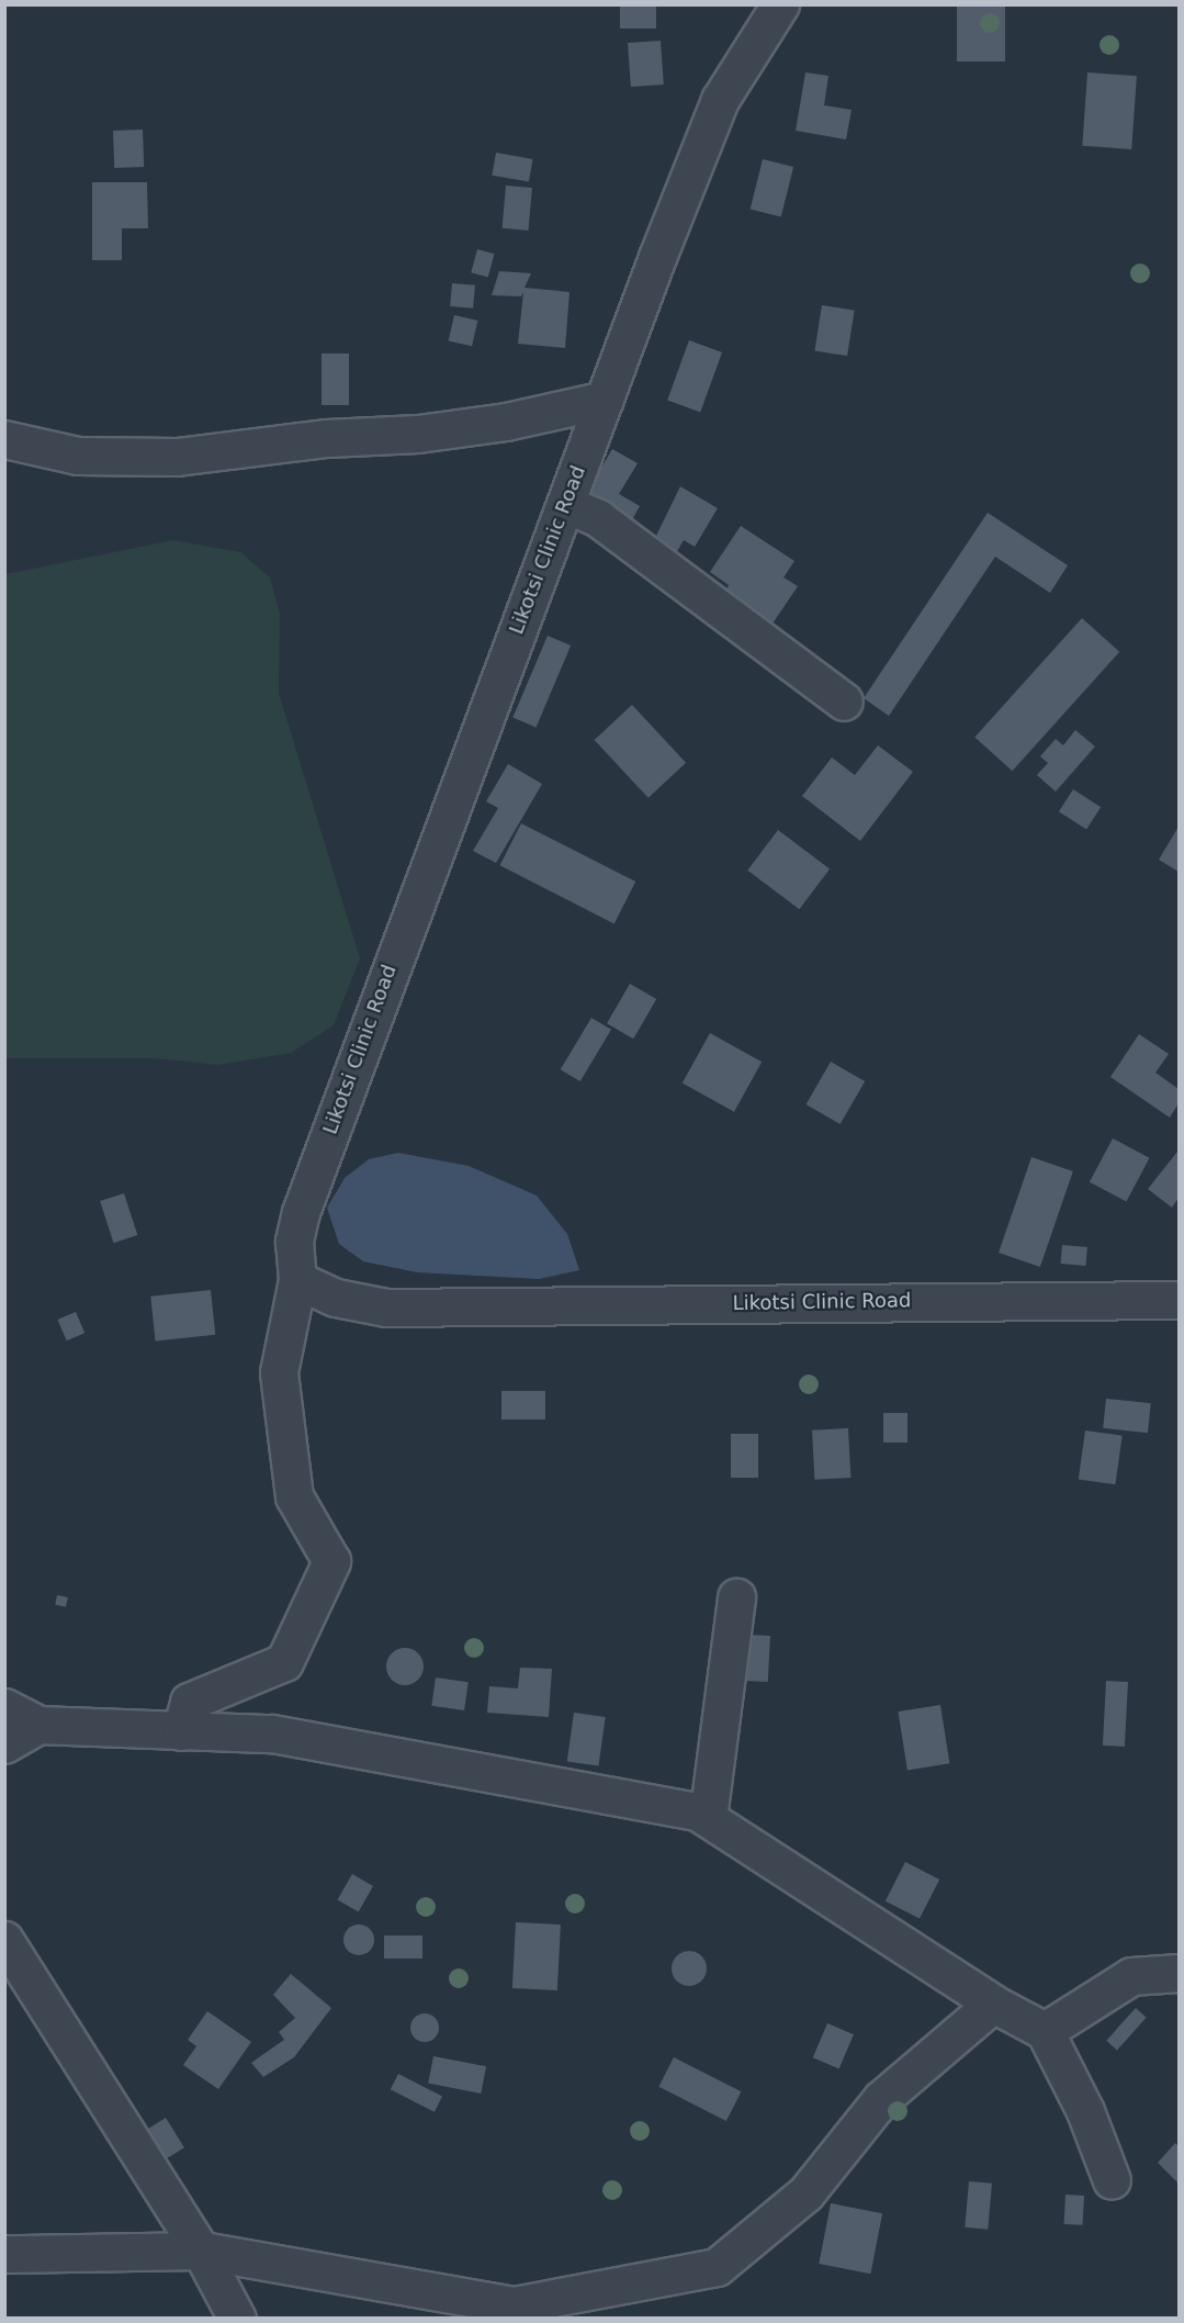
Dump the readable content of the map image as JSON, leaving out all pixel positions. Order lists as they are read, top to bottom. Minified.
{"streets":{"street":["Likotsi Clinic Road"]}}
